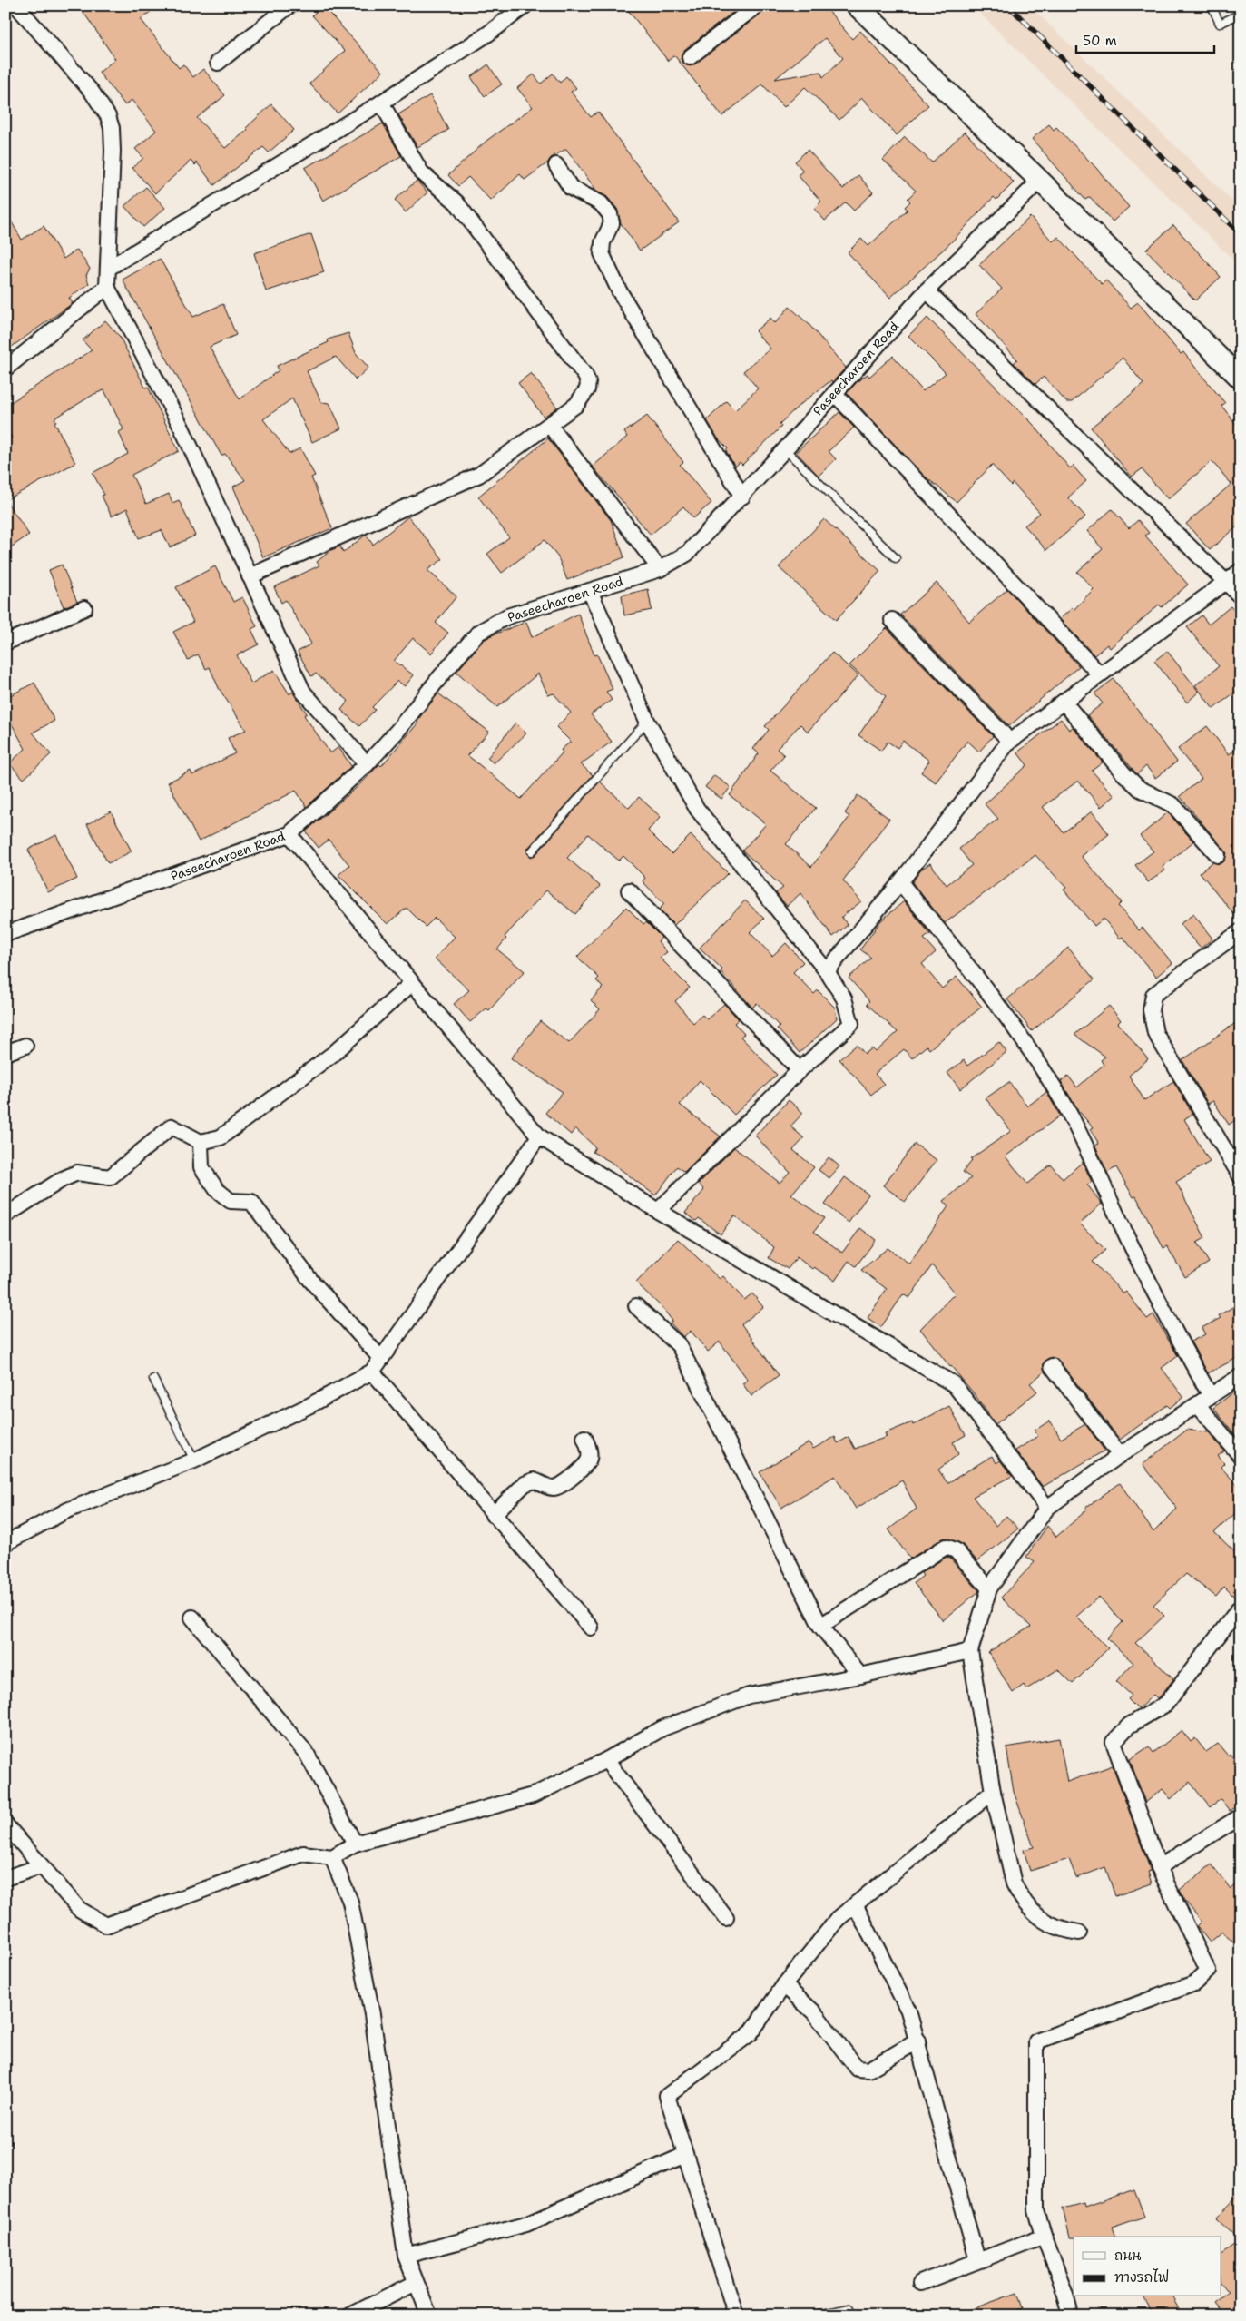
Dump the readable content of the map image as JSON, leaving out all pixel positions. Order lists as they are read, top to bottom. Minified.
{"streets":{"street":["Paseecharoen Road"]},"legend":["ถนน","ทางรถไฟ"],"scale_bar":"50 m"}
